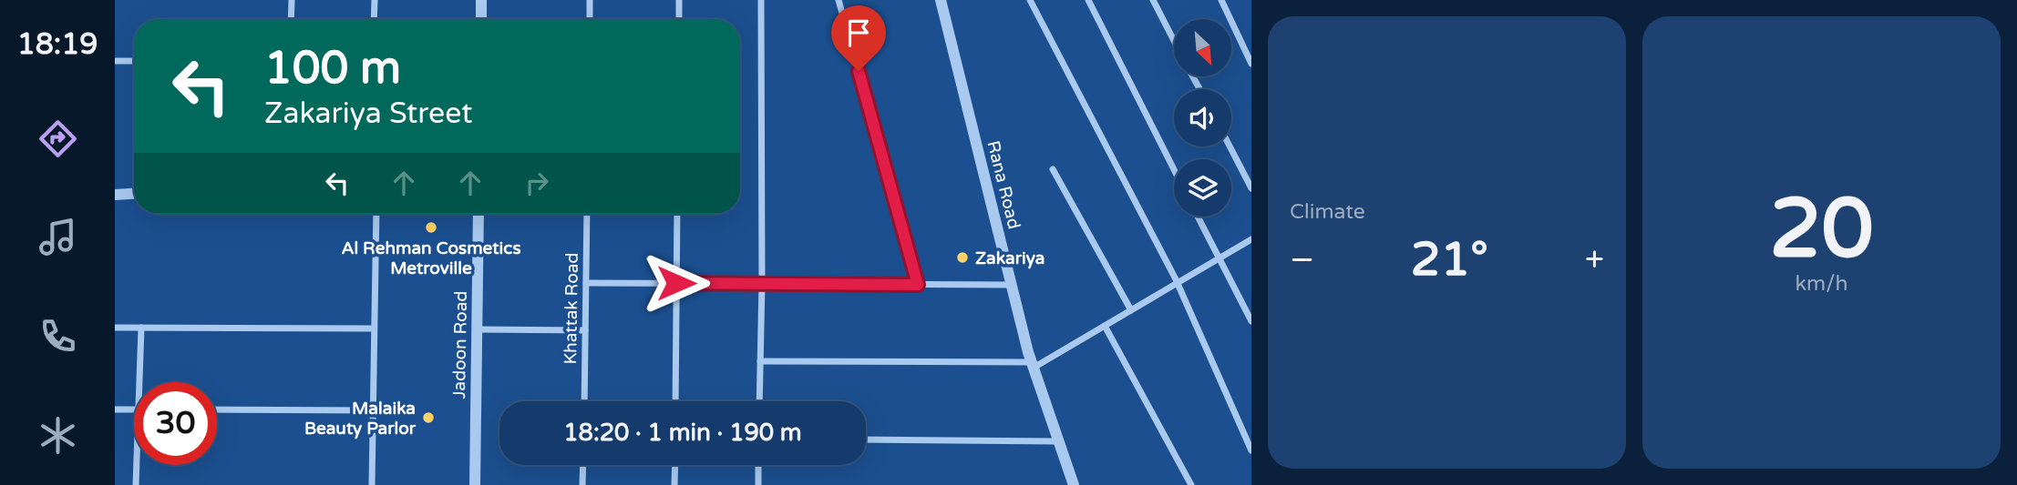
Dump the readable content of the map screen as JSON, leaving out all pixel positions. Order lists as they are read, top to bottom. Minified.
{"streets":{"street":["Rana Road","Khattak Road","Jadoon Road"]},"places":["Al Rehman Cosmetics Metroville","Zakariya","Malaika Beauty Parlor"],"north":"bottom right","page":{"tabs":"18:19","tile":["Climate",["20","km/h"]],"turn":["100 m","Zakariya Street"],"heat":["−","21°","+"],"limit":"30","trip":"18:20 · 1 min · 190 m"}}
